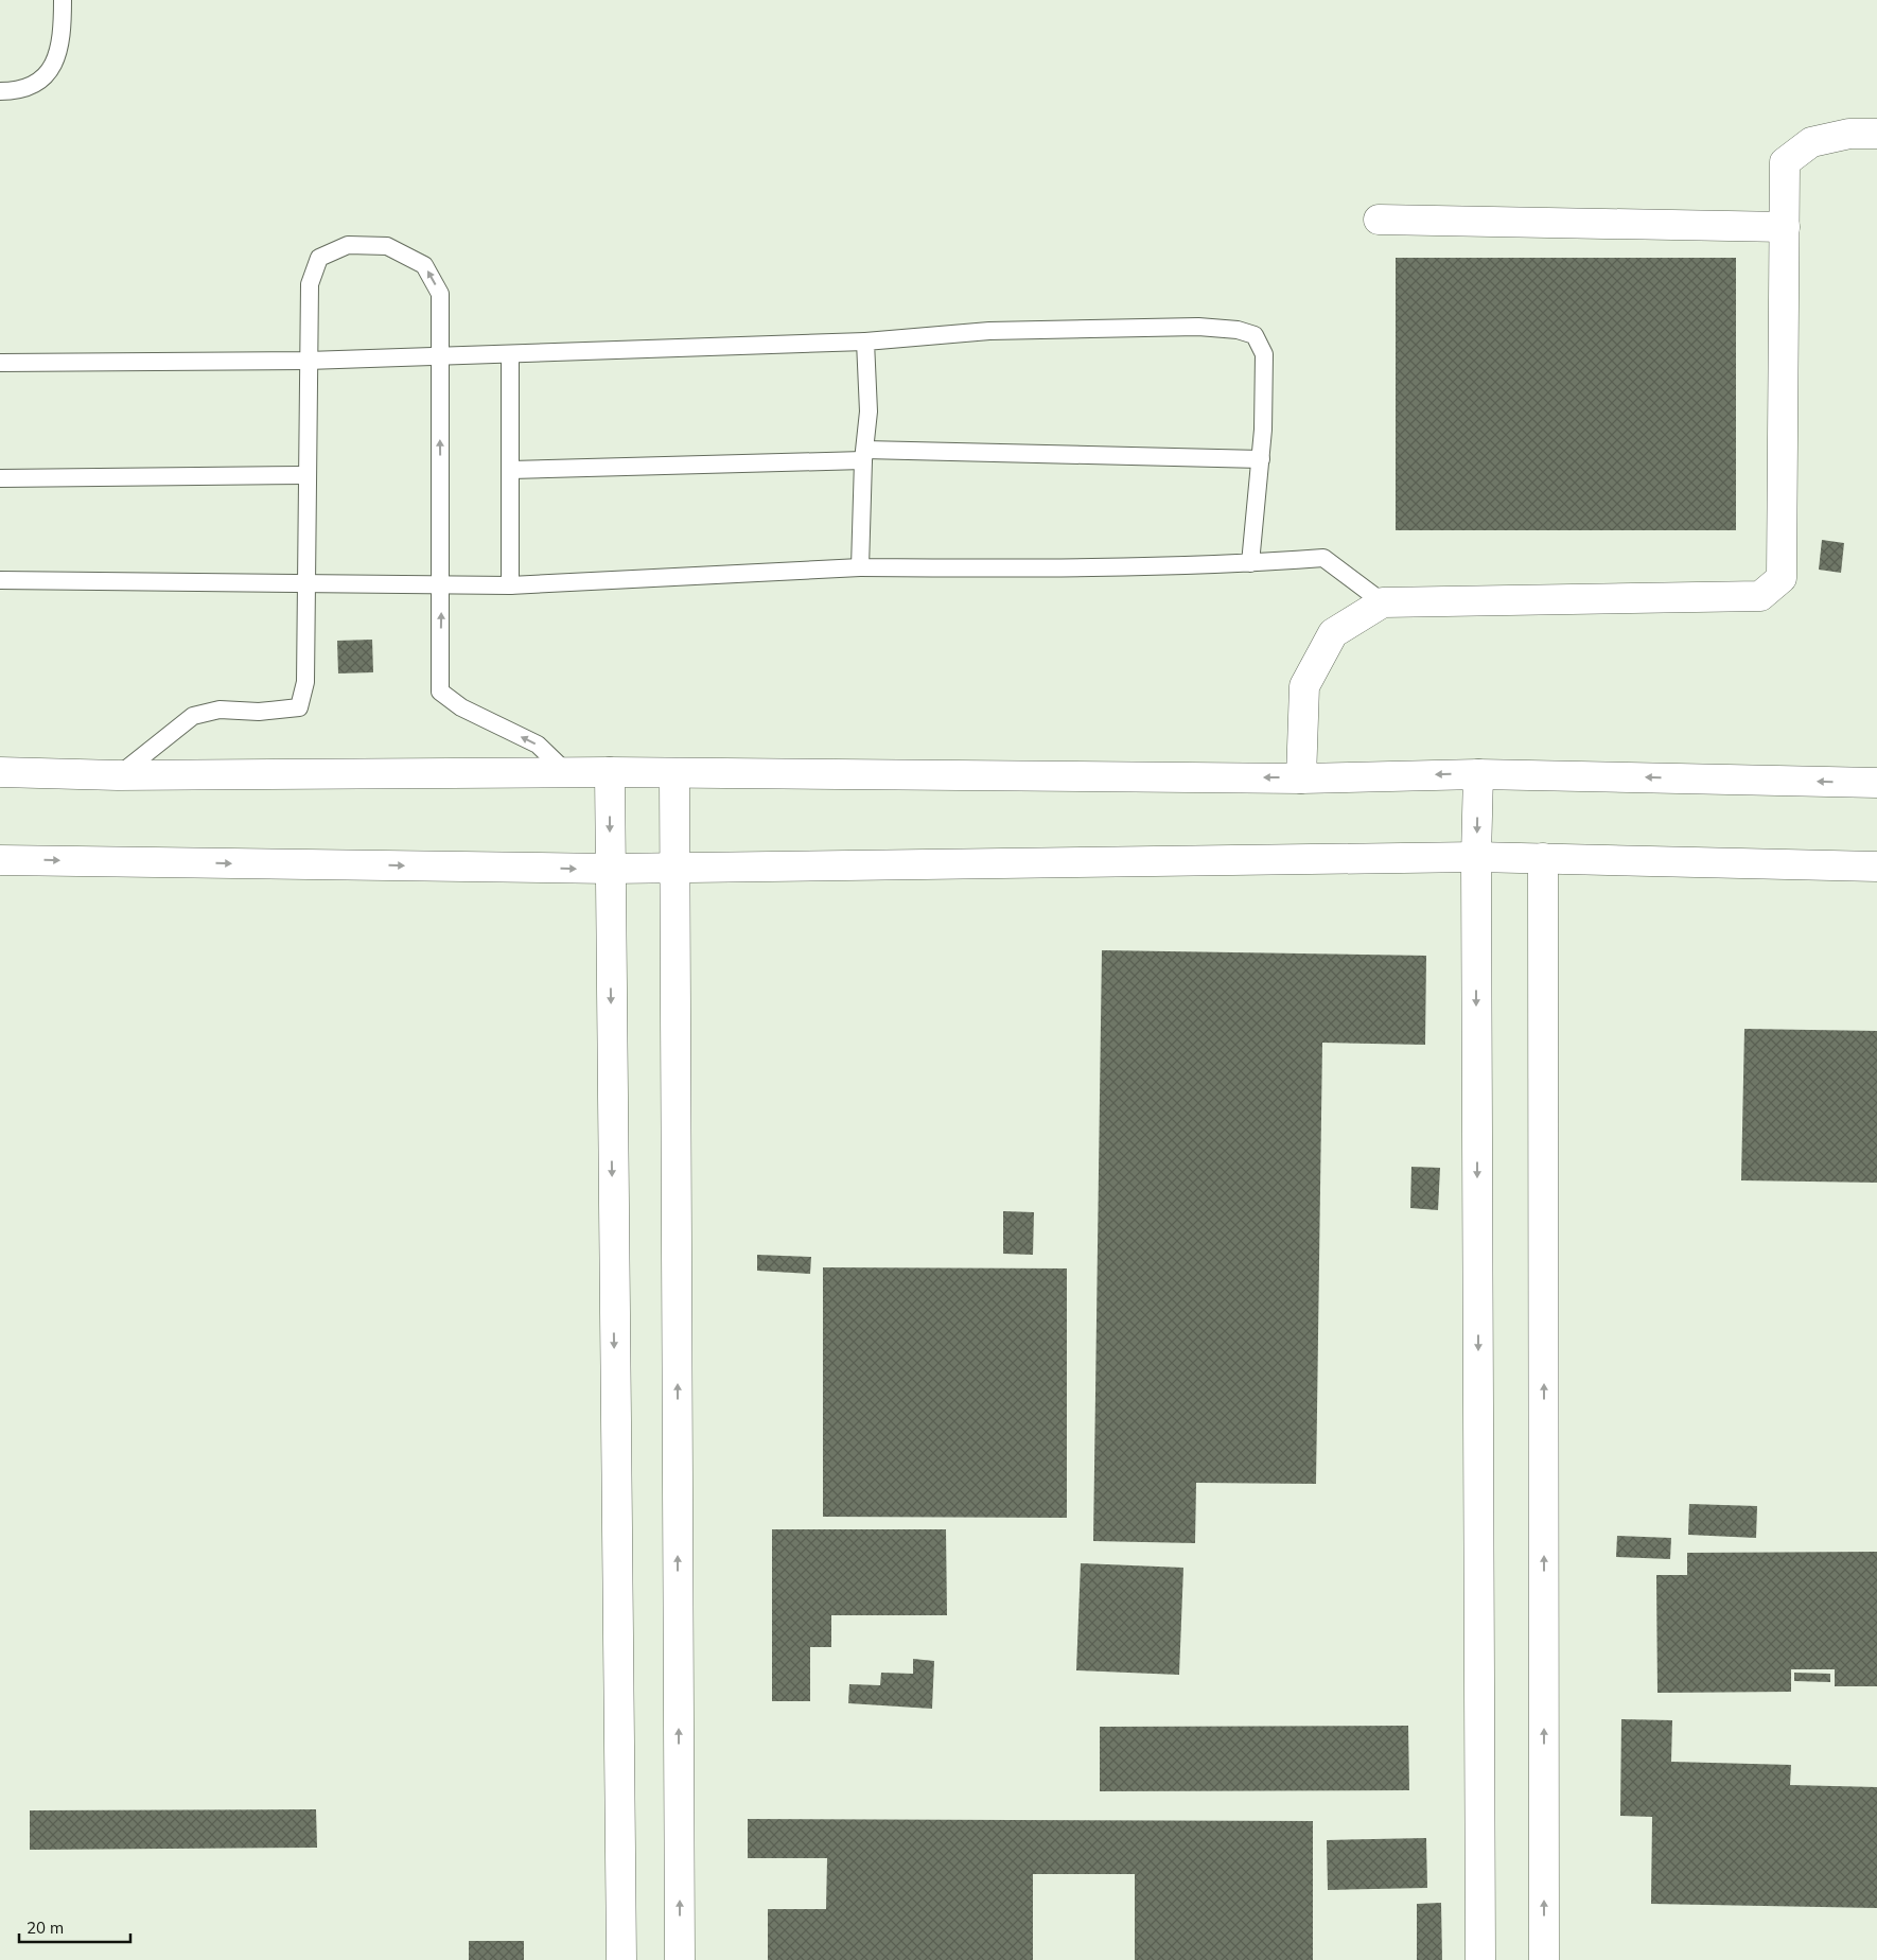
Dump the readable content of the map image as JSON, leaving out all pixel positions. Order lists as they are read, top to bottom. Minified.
{"scale_bar":"20 m"}
